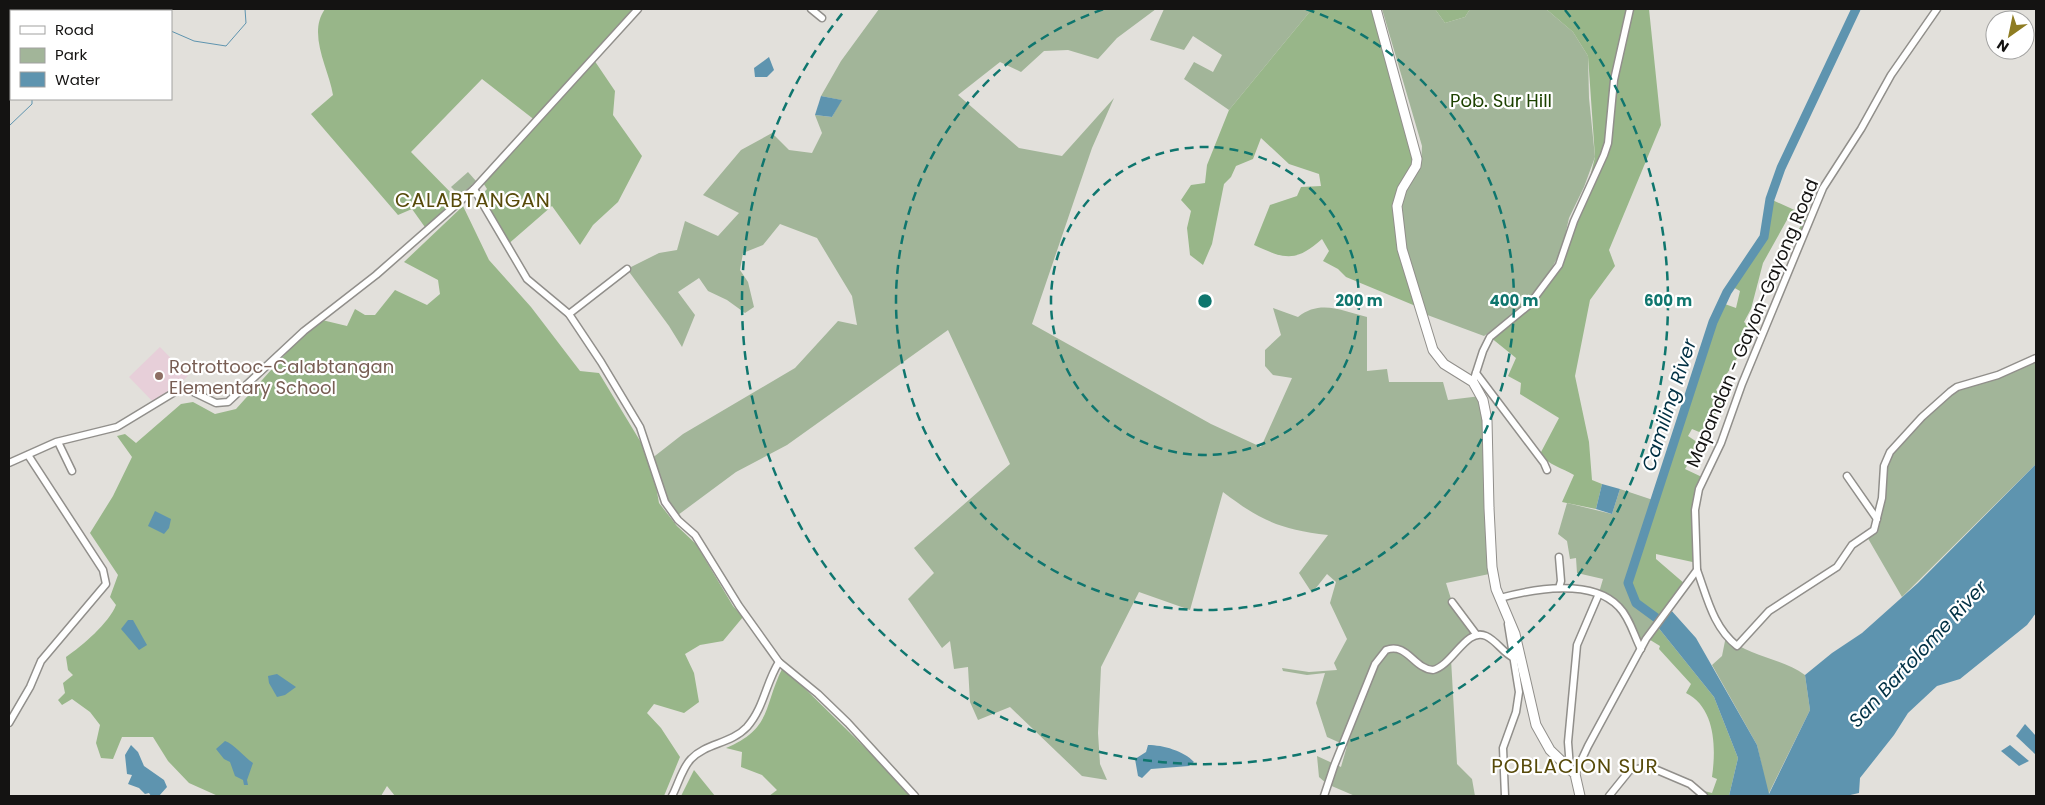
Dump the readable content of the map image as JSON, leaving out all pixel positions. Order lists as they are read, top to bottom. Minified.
{"streets":{"street":["Mapandan - Gayon-Gayong Road"]},"districts":["CALABTANGAN","POBLACION SUR"],"water":["Camiling River","San Bartolome River"],"parks":["Pob. Sur Hill"],"places":["Rotrottooc-Calabtangan Elementary School"],"legend":["Road","Park","Water"],"north":"bottom left","rings":["200 m","400 m","600 m"]}
